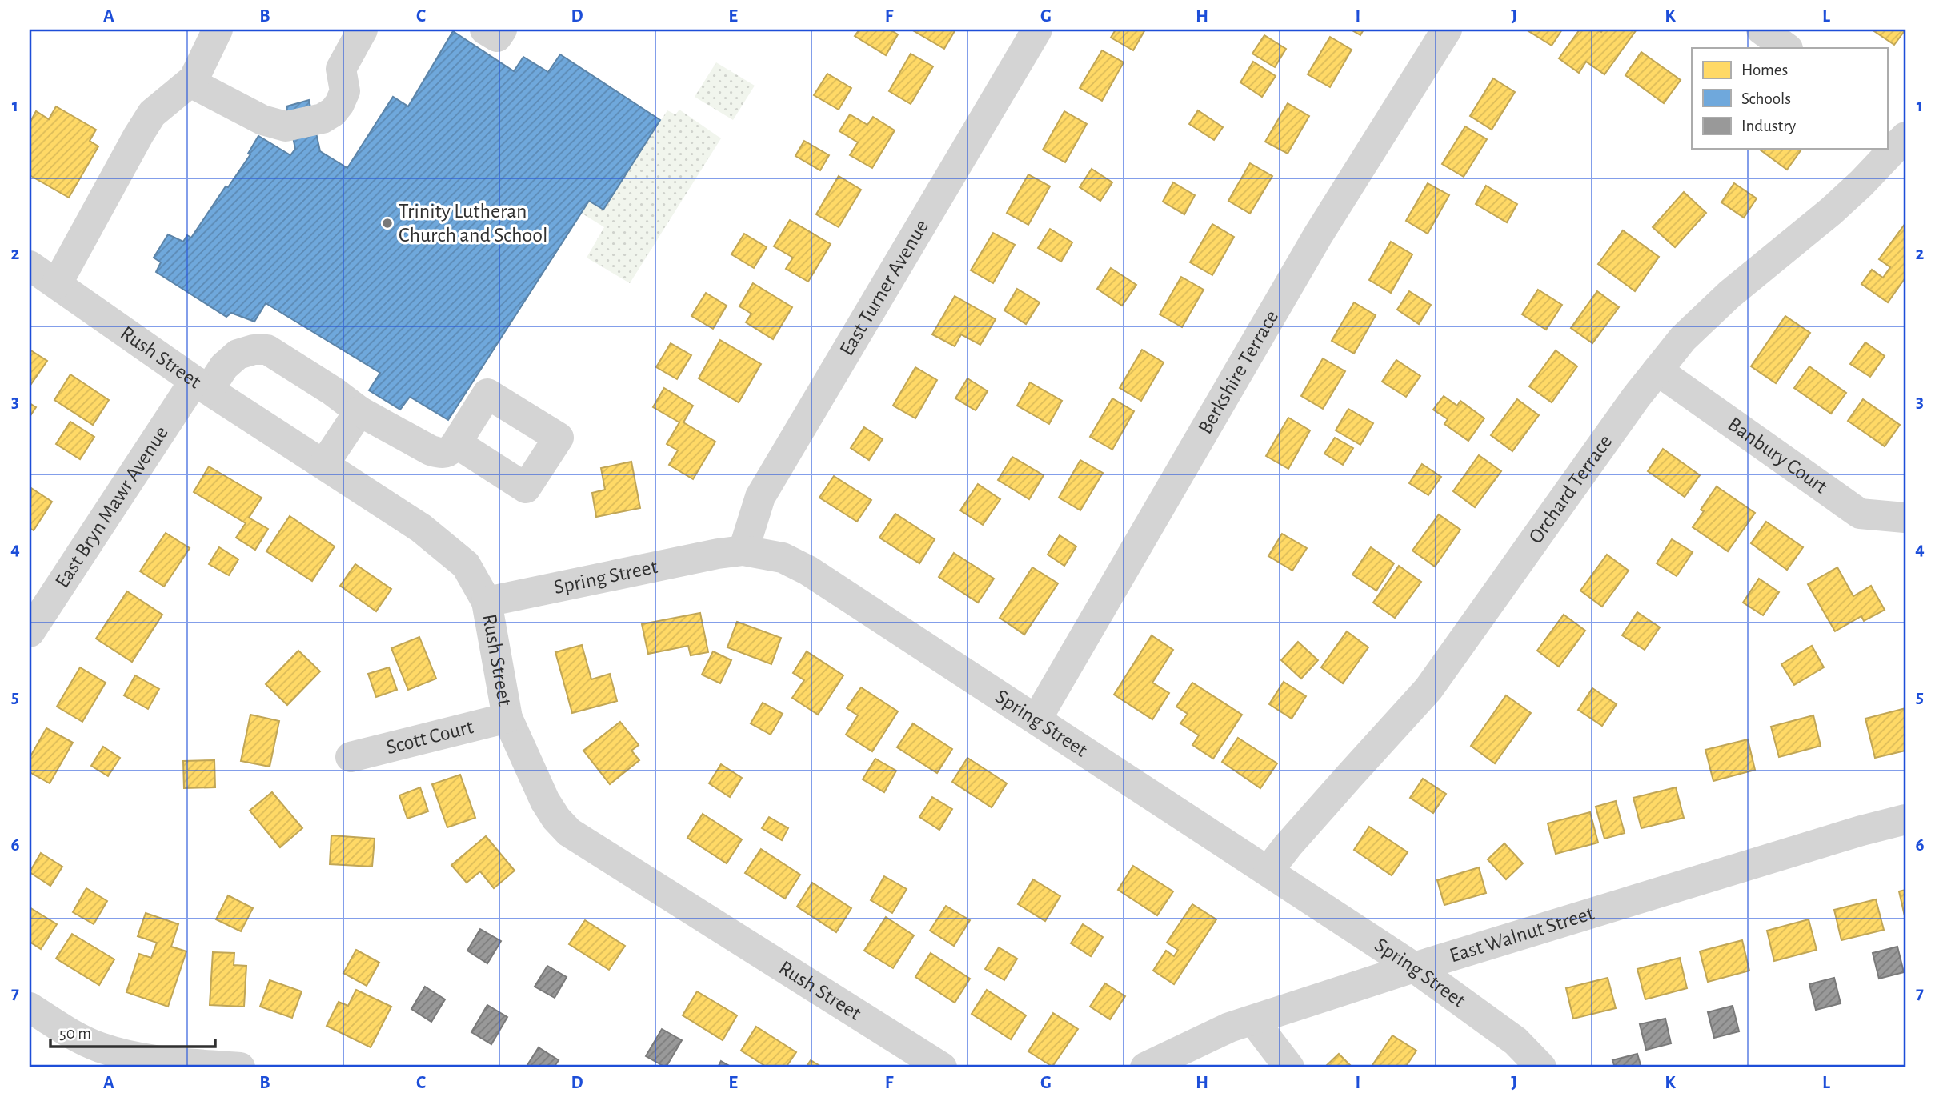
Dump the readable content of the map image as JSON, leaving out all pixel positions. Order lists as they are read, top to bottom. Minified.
{"streets":{"street":["East Turner Avenue","Rush Street","Berkshire Terrace","Banbury Court","Orchard Terrace","East Bryn Mawr Avenue","Spring Street","Scott Court","East Walnut Street"]},"crossings":[["East Turner Avenue","Spring Street"],["Rush Street","East Bryn Mawr Avenue"],["Rush Street","Spring Street"],["Rush Street","Scott Court"],["Berkshire Terrace","Spring Street"],["Banbury Court","Orchard Terrace"],["Orchard Terrace","Spring Street"],["Spring Street","East Walnut Street"]],"places":["Trinity Lutheran Church and School"],"legend":["Homes","Schools","Industry"],"scale_bar":"50 m","grid":{"columns":["A","B","C","D","E","F","G","H","I","J","K","L"],"rows":["1","2","3","4","5","6","7"]}}
